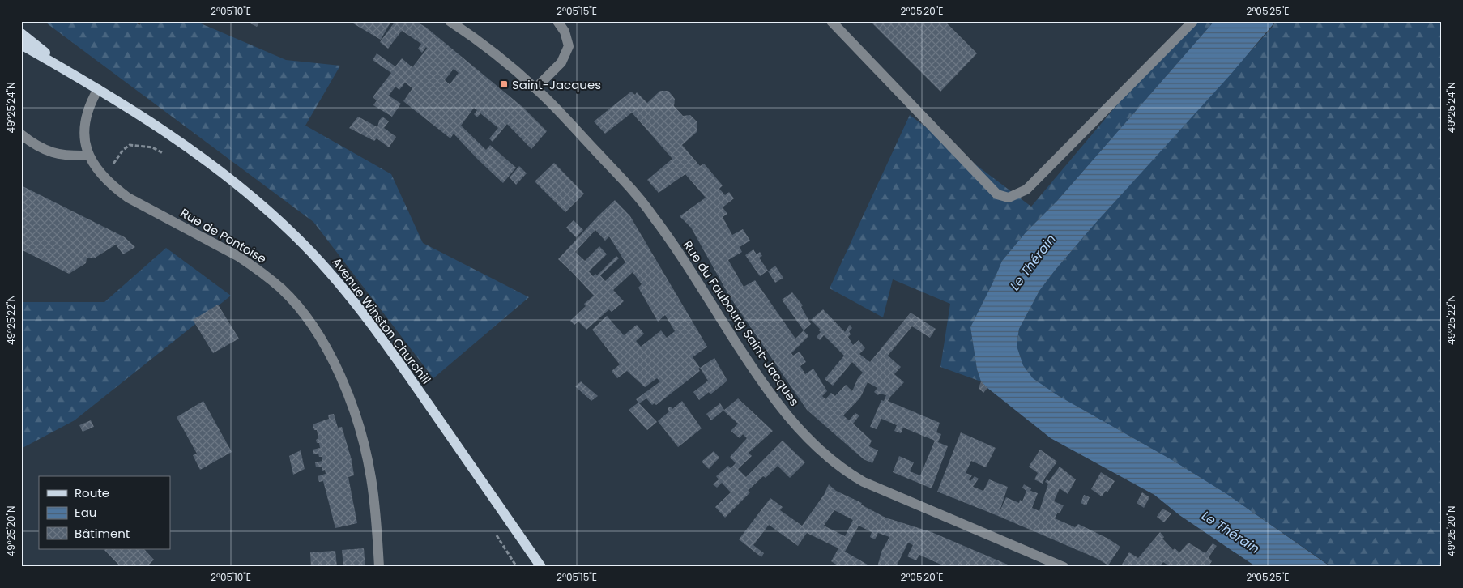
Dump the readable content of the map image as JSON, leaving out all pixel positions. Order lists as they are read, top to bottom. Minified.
{"streets":{"main road":["Avenue Winston Churchill"],"street":["Rue de Pontoise","Rue du Faubourg Saint-Jacques"]},"crossings":[["Rue de Pontoise","Avenue Winston Churchill"]],"water":["Le Thérain"],"places":{"transit":["Saint-Jacques"]},"legend":["Route","Eau","Bâtiment"],"coordinates":["2°05'10\"E","2°05'15\"E","2°05'20\"E","2°05'25\"E","49°25'24\"N","49°25'22\"N","49°25'20\"N"]}
